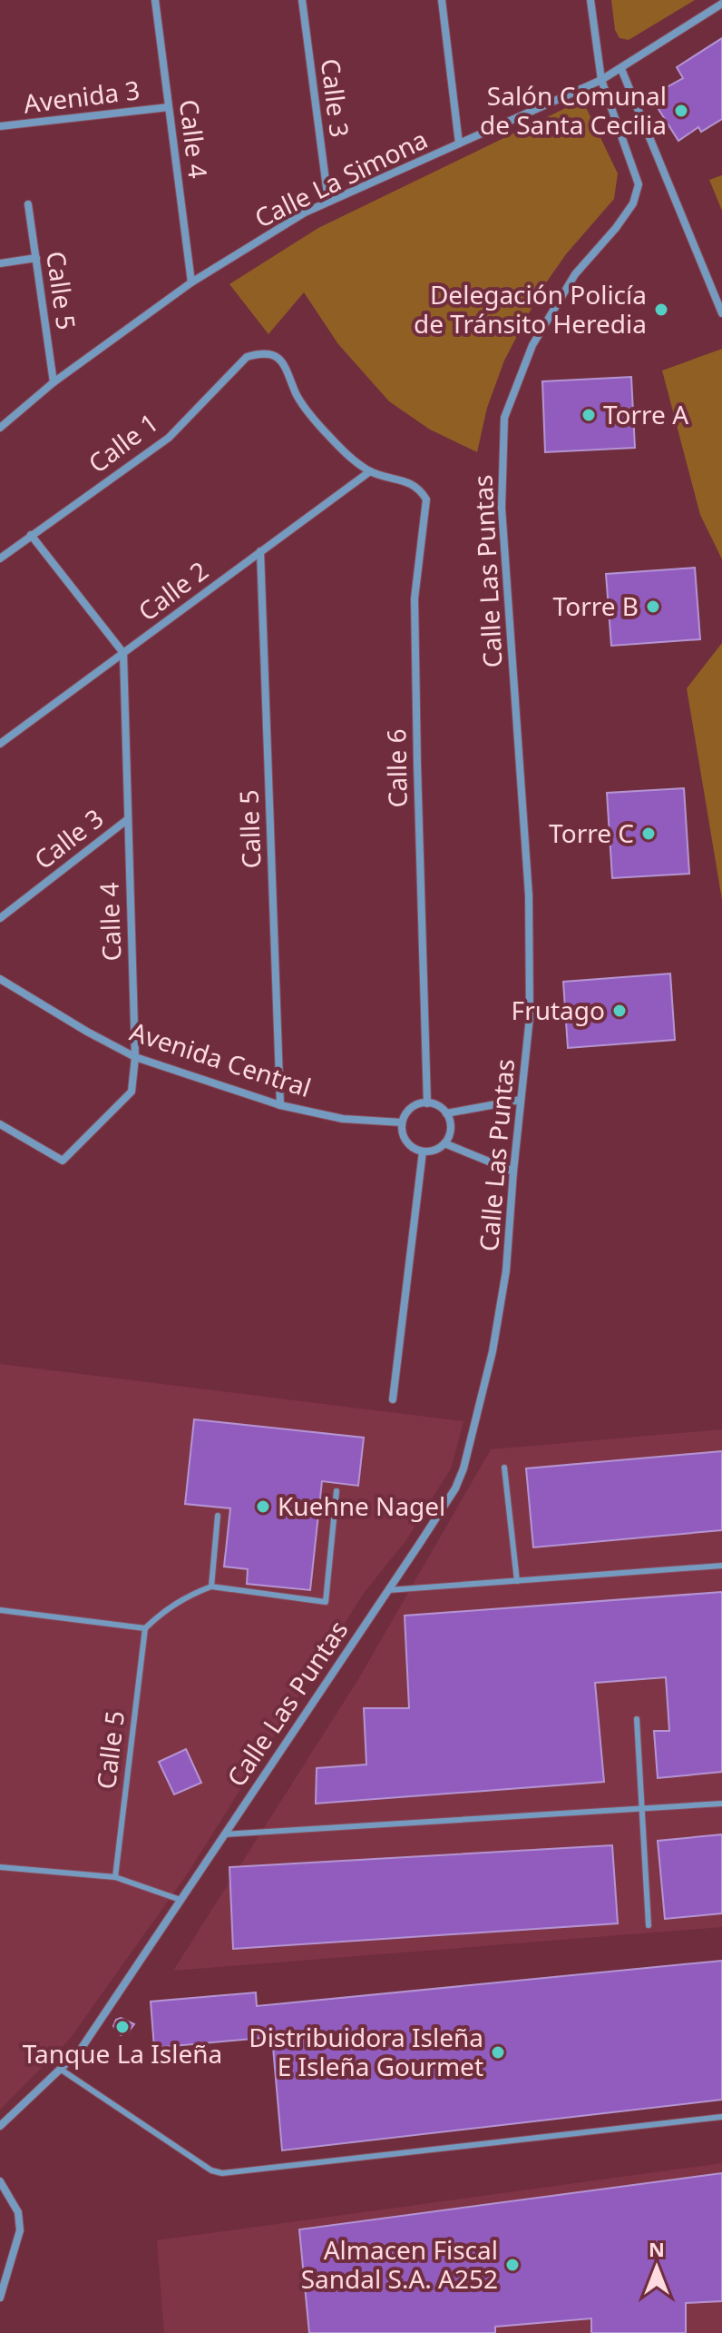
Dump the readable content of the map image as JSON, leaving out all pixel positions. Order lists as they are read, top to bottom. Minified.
{"streets":{"street":["Avenida 3","Calle 3","Calle 4","Calle La Simona","Calle 5","Calle 1","Calle Las Puntas","Calle 2","Calle 6","Avenida Central"]},"crossings":[["Avenida 3","Calle 4"],["Calle 3","Calle 4"],["Calle 3","Calle La Simona"],["Calle 4","Calle La Simona"],["Calle 4","Calle 2"],["Calle 4","Avenida Central"],["Calle La Simona","Calle 5"],["Calle La Simona","Calle Las Puntas"],["Calle 5","Calle 2"],["Calle 5","Avenida Central"],["Calle 1","Calle 2"],["Calle 1","Calle 6"],["Calle 2","Calle 6"],["Calle 6","Avenida Central"]],"places":["Salón Comunal de Santa Cecilia","Delegación Policía de Tránsito Heredia","Torre A","Torre B","Torre C","Frutago","Kuehne Nagel","Tanque La Isleña","Distribuidora Isleña E Isleña Gourmet","Almacen Fiscal Sandal S.A. A252"],"north":"top"}
